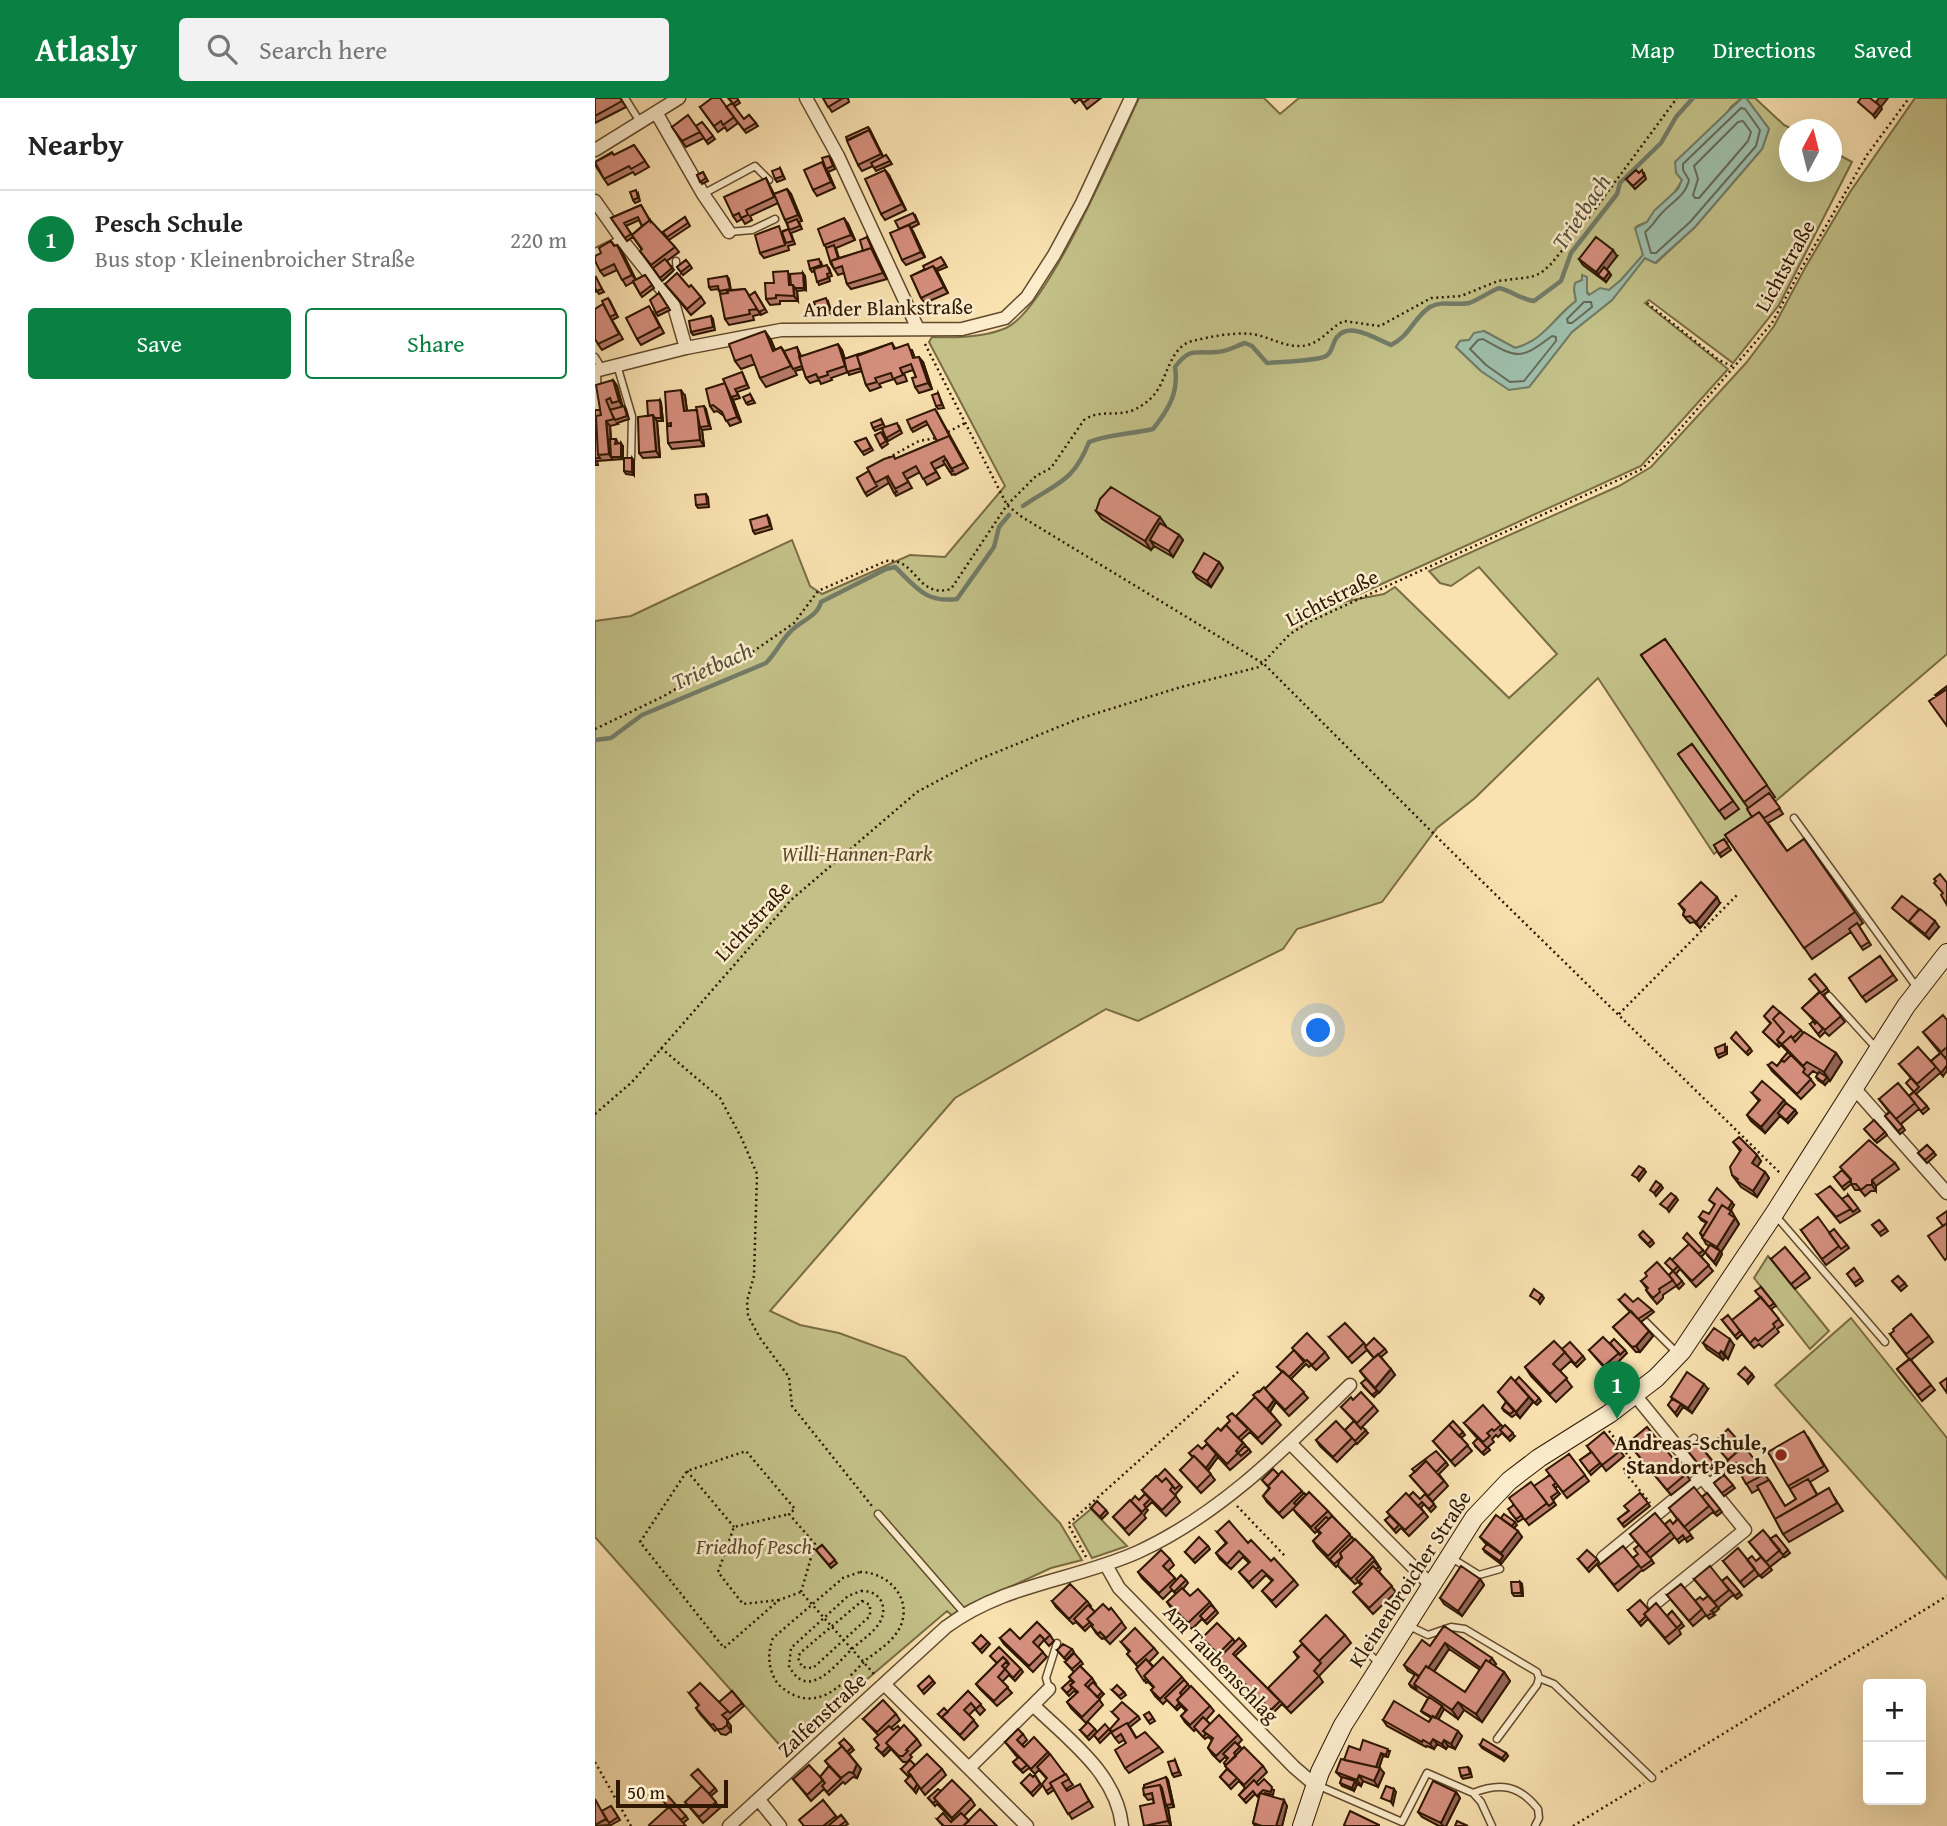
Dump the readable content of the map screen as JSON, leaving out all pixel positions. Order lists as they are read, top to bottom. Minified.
{"streets":{"street":["An der Blankstraße","Kleinenbroicher Straße","Am Taubenschlag","Zalfenstraße"],"path":["Lichtstraße"]},"crossings":[["Kleinenbroicher Straße","Am Taubenschlag"]],"water":["Trietbach"],"parks":["Willi-Hannen-Park","Friedhof Pesch"],"places":["Andreas-Schule, Standort Pesch"],"scale_bar":"50 m","north":"top","page":{"header":"Atlasly","search":"Search here","nav":["Map","Directions","Saved"],"heading":"Nearby","list":[{"mark":"1","name":"Pesch Schule","note":"Bus stop · Kleinenbroicher Straße","value":"220 m"}],"buttons":["Save","Share"],"pins":"1","map_buttons":["+","−"],"scale":"50 m"}}
